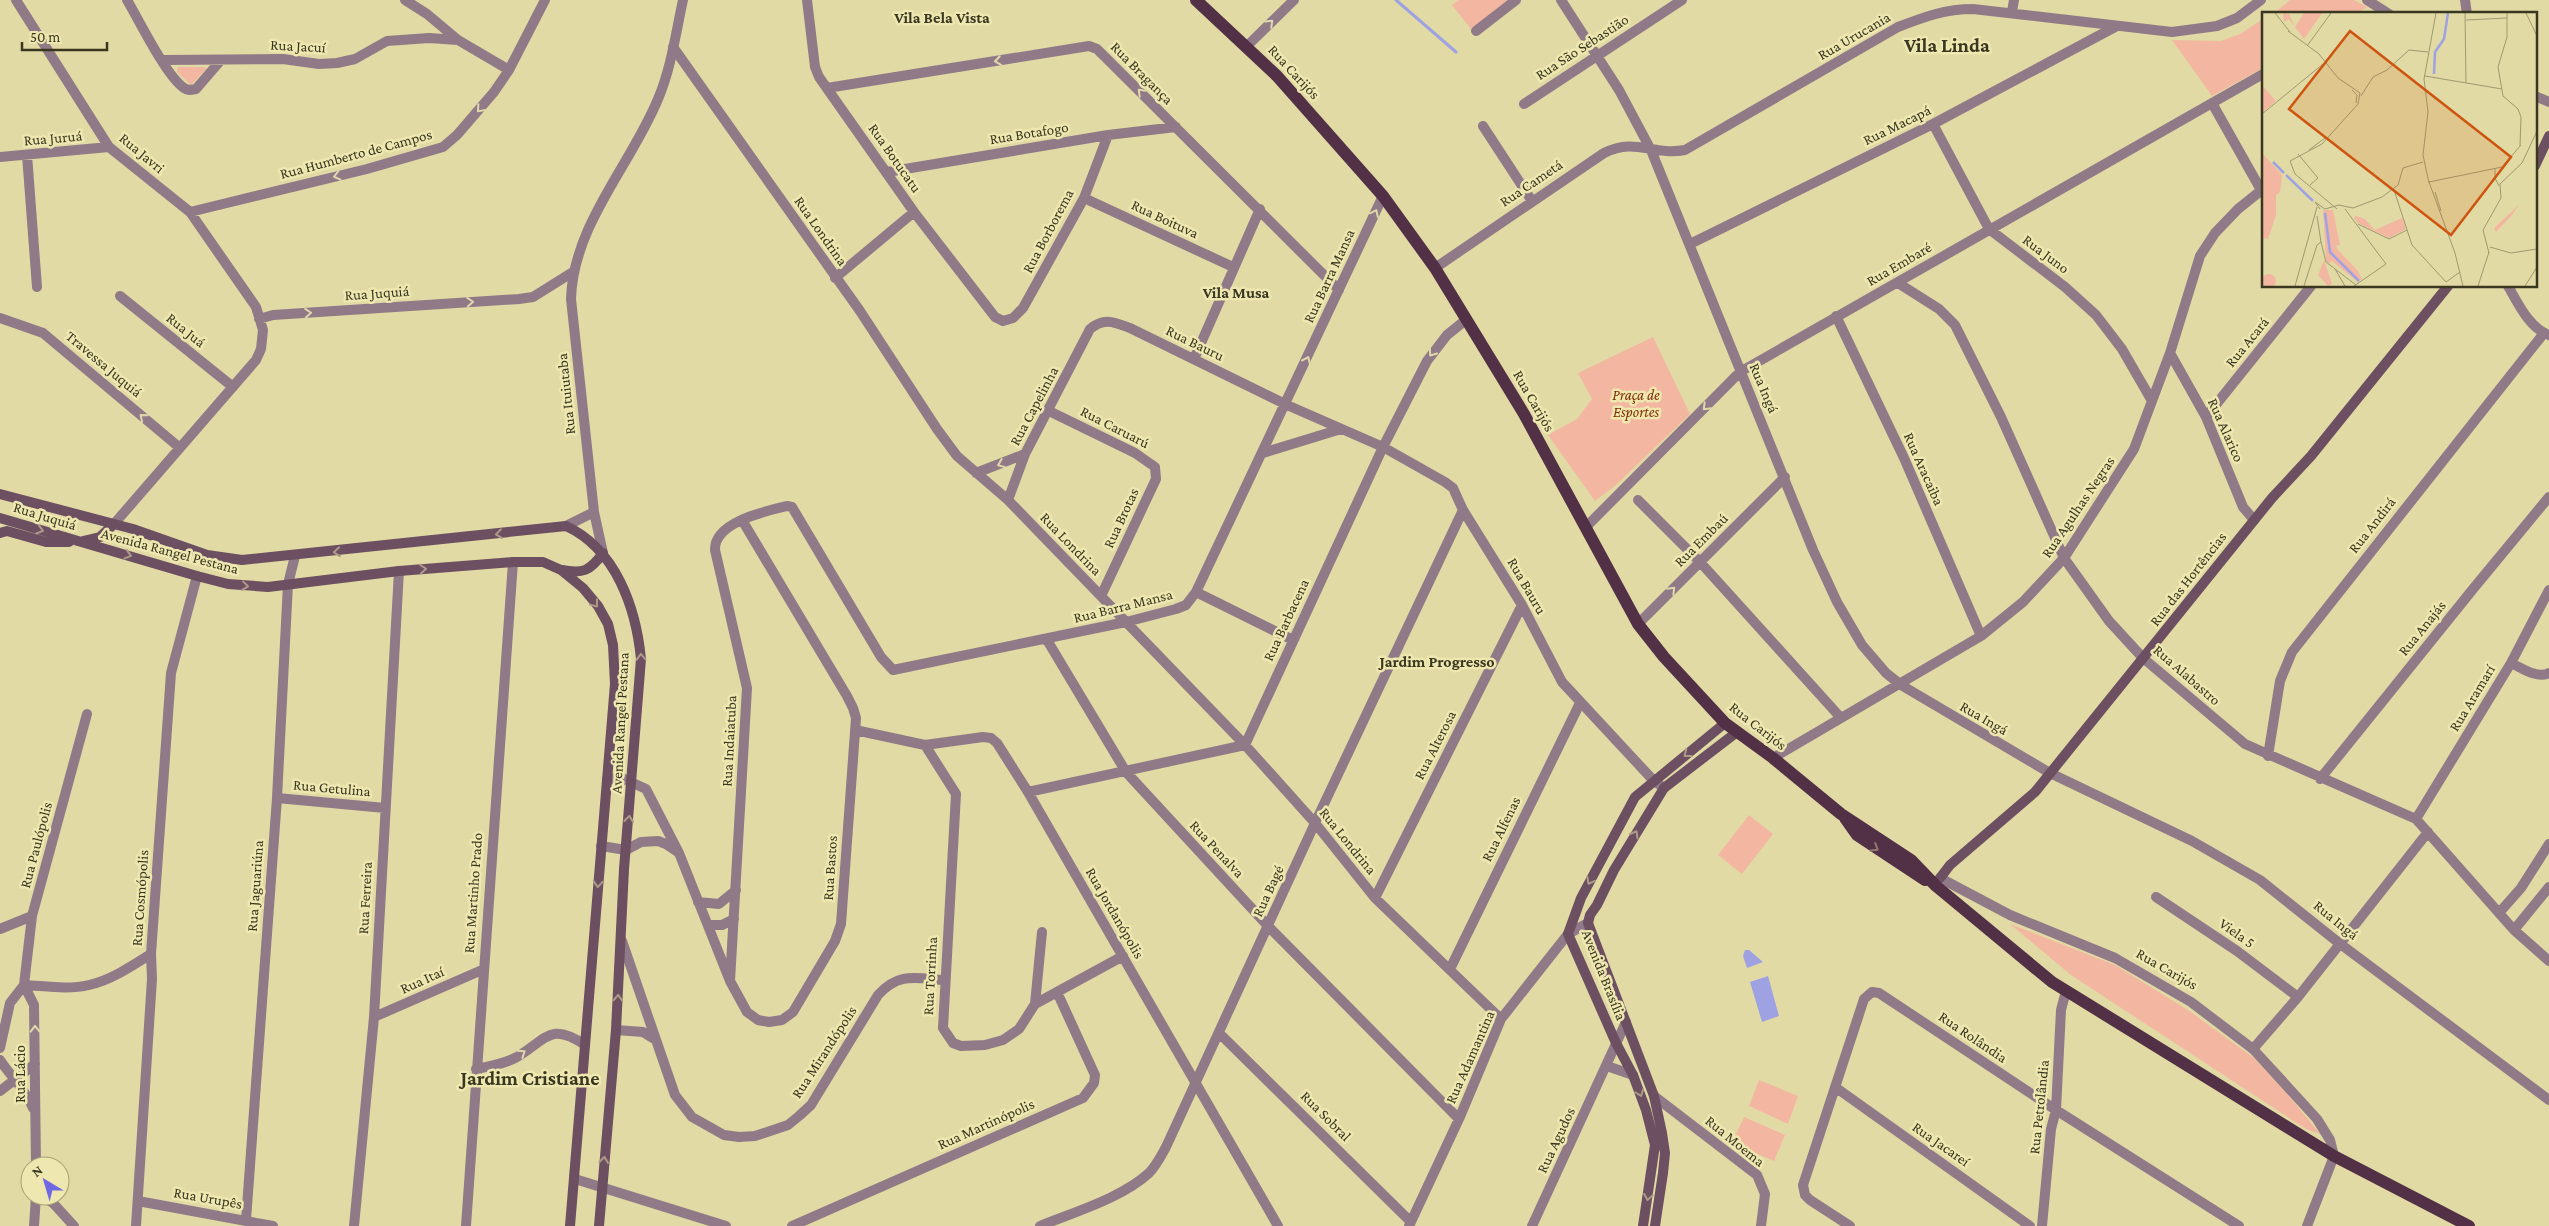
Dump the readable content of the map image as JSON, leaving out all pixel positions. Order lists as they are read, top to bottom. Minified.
{"streets":{"main road":["Rua Carijós","Rua Juquiá","Avenida Rangel Pestana","Rua das Hortências","Avenida Brasília"],"street":["Rua Urucania","Rua Jacuí","Rua São Sebastião","Rua Bragança","Rua Macapá","Rua Botafogo","Rua Juruá","Rua Javri","Rua Humberto de Campos","Rua Botucatu","Rua Cametá","Rua Boituva","Rua Londrina","Rua Borborema","Rua Juno","Rua Embaré","Rua Barra Mansa","Rua Juá","Rua Acará","Rua Bauru","Travessa Juquiá","Rua Ingá","Rua Ituiutaba","Rua Capelinha","Rua Caruarú","Rua Alarico","Rua Aracaiba","Rua Agulhas Negras","Rua Brotas","Rua Andirá","Rua Embaú","Rua Barbacena","Rua Anajás","Rua Alabastro","Rua Aramarí","Rua Indaiatuba","Rua Alterosa","Rua Getulina","Rua Alfenas","Rua Paulópolis","Rua Penalva","Rua Bastos","Rua Jaguariúna","Rua Bagé","Rua Martinho Prado","Rua Cosmópolis","Rua Ferreira","Rua Jordanópolis","Viela 5","Rua Torrinha","Rua Itaí","Rua Rolândia","Rua Mirandópolis","Rua Adamantina","Rua Lácio","Rua Petrolândia","Rua Sobral","Rua Martinópolis","Rua Agudos","Rua Moema","Rua Jacareí","Rua Urupês"]},"crossings":[["Rua Urucania","Rua Macapá"],["Rua Urucania","Rua Cametá"],["Rua Urucania","Rua Ingá"],["Rua São Sebastião","Rua Ingá"],["Rua Carijós","Rua Cametá"],["Rua Carijós","Rua Embaré"],["Rua Carijós","Rua Barra Mansa"],["Rua Carijós","Rua Agulhas Negras"],["Rua Carijós","Rua Embaú"],["Rua Carijós","Rua das Hortências"],["Rua Carijós","Rua Barbacena"],["Rua Carijós","Avenida Brasília"],["Rua Carijós","Rua Petrolândia"],["Rua Bragança","Rua Botafogo"],["Rua Bragança","Rua Botucatu"],["Rua Bragança","Rua Barra Mansa"],["Rua Macapá","Rua Juno"],["Rua Macapá","Rua Ingá"],["Rua Botafogo","Rua Botucatu"],["Rua Botafogo","Rua Borborema"],["Rua Juruá","Rua Javri"],["Rua Javri","Rua Humberto de Campos"],["Rua Javri","Rua Juquiá"],["Rua Botucatu","Rua Borborema"],["Rua Cametá","Rua Ingá"],["Rua Boituva","Rua Borborema"],["Rua Londrina","Rua Barra Mansa"],["Rua Londrina","Rua Capelinha"],["Rua Londrina","Rua Brotas"],["Rua Londrina","Rua Barbacena"],["Rua Londrina","Rua Alterosa"],["Rua Londrina","Rua Alfenas"],["Rua Londrina","Rua Bagé"],["Rua Londrina","Rua Adamantina"],["Rua Juno","Rua Embaré"],["Rua Juno","Rua Agulhas Negras"],["Rua Embaré","Rua Ingá"],["Rua Embaré","Rua Aracaiba"],["Rua Embaré","Rua Alabastro"],["Rua Barra Mansa","Rua Bauru"],["Rua Barra Mansa","Rua Indaiatuba"],["Rua Barra Mansa","Rua Penalva"],["Rua Barra Mansa","Rua Bastos"],["Rua Juquiá","Rua Ituiutaba"],["Rua Juquiá","Avenida Rangel Pestana"],["Rua Acará","Rua Alarico"],["Rua Bauru","Rua Capelinha"],["Rua Bauru","Rua Barbacena"],["Rua Bauru","Rua Alterosa"],["Rua Bauru","Rua Alfenas"],["Rua Bauru","Rua Bagé"],["Rua Bauru","Avenida Brasília"],["Rua Ingá","Rua Agulhas Negras"],["Rua Ingá","Rua Embaú"],["Rua Ingá","Rua das Hortências"],["Rua Ituiutaba","Avenida Rangel Pestana"],["Rua Capelinha","Rua Caruarú"],["Rua Caruarú","Rua Brotas"],["Rua Alarico","Rua Agulhas Negras"],["Rua Alarico","Rua das Hortências"],["Rua Aracaiba","Rua Agulhas Negras"],["Rua Agulhas Negras","Rua Alabastro"],["Rua Andirá","Rua Alabastro"],["Avenida Rangel Pestana","Rua Bastos"],["Avenida Rangel Pestana","Rua Jaguariúna"],["Avenida Rangel Pestana","Rua Martinho Prado"],["Avenida Rangel Pestana","Rua Cosmópolis"],["Avenida Rangel Pestana","Rua Ferreira"],["Avenida Rangel Pestana","Rua Mirandópolis"],["Rua das Hortências","Rua Alabastro"],["Rua Anajás","Rua Alabastro"],["Rua Alabastro","Rua Aramarí"],["Rua Indaiatuba","Rua Bastos"],["Rua Getulina","Rua Jaguariúna"],["Rua Getulina","Rua Ferreira"],["Rua Paulópolis","Rua Lácio"],["Rua Penalva","Rua Bagé"],["Rua Penalva","Rua Adamantina"],["Rua Bastos","Rua Jordanópolis"],["Rua Jaguariúna","Rua Urupês"],["Rua Bagé","Rua Jordanópolis"],["Rua Bagé","Rua Sobral"],["Rua Martinho Prado","Rua Itaí"],["Rua Cosmópolis","Rua Urupês"],["Rua Ferreira","Rua Itaí"],["Rua Jordanópolis","Rua Torrinha"],["Avenida Brasília","Rua Adamantina"],["Avenida Brasília","Rua Agudos"],["Avenida Brasília","Rua Moema"],["Rua Torrinha","Rua Mirandópolis"],["Rua Torrinha","Rua Martinópolis"],["Rua Rolândia","Rua Petrolândia"],["Rua Rolândia","Rua Jacareí"],["Rua Adamantina","Rua Sobral"]],"one_way":["Rua Bragança","Rua Humberto de Campos","Rua Juquiá","Travessa Juquiá","Rua Embaú","Rua Lácio"],"districts":["Vila Bela Vista","Vila Linda","Vila Musa","Jardim Progresso","Jardim Cristiane"],"parks":["Praça de Esportes"],"scale_bar":"50 m","north":"top left"}
